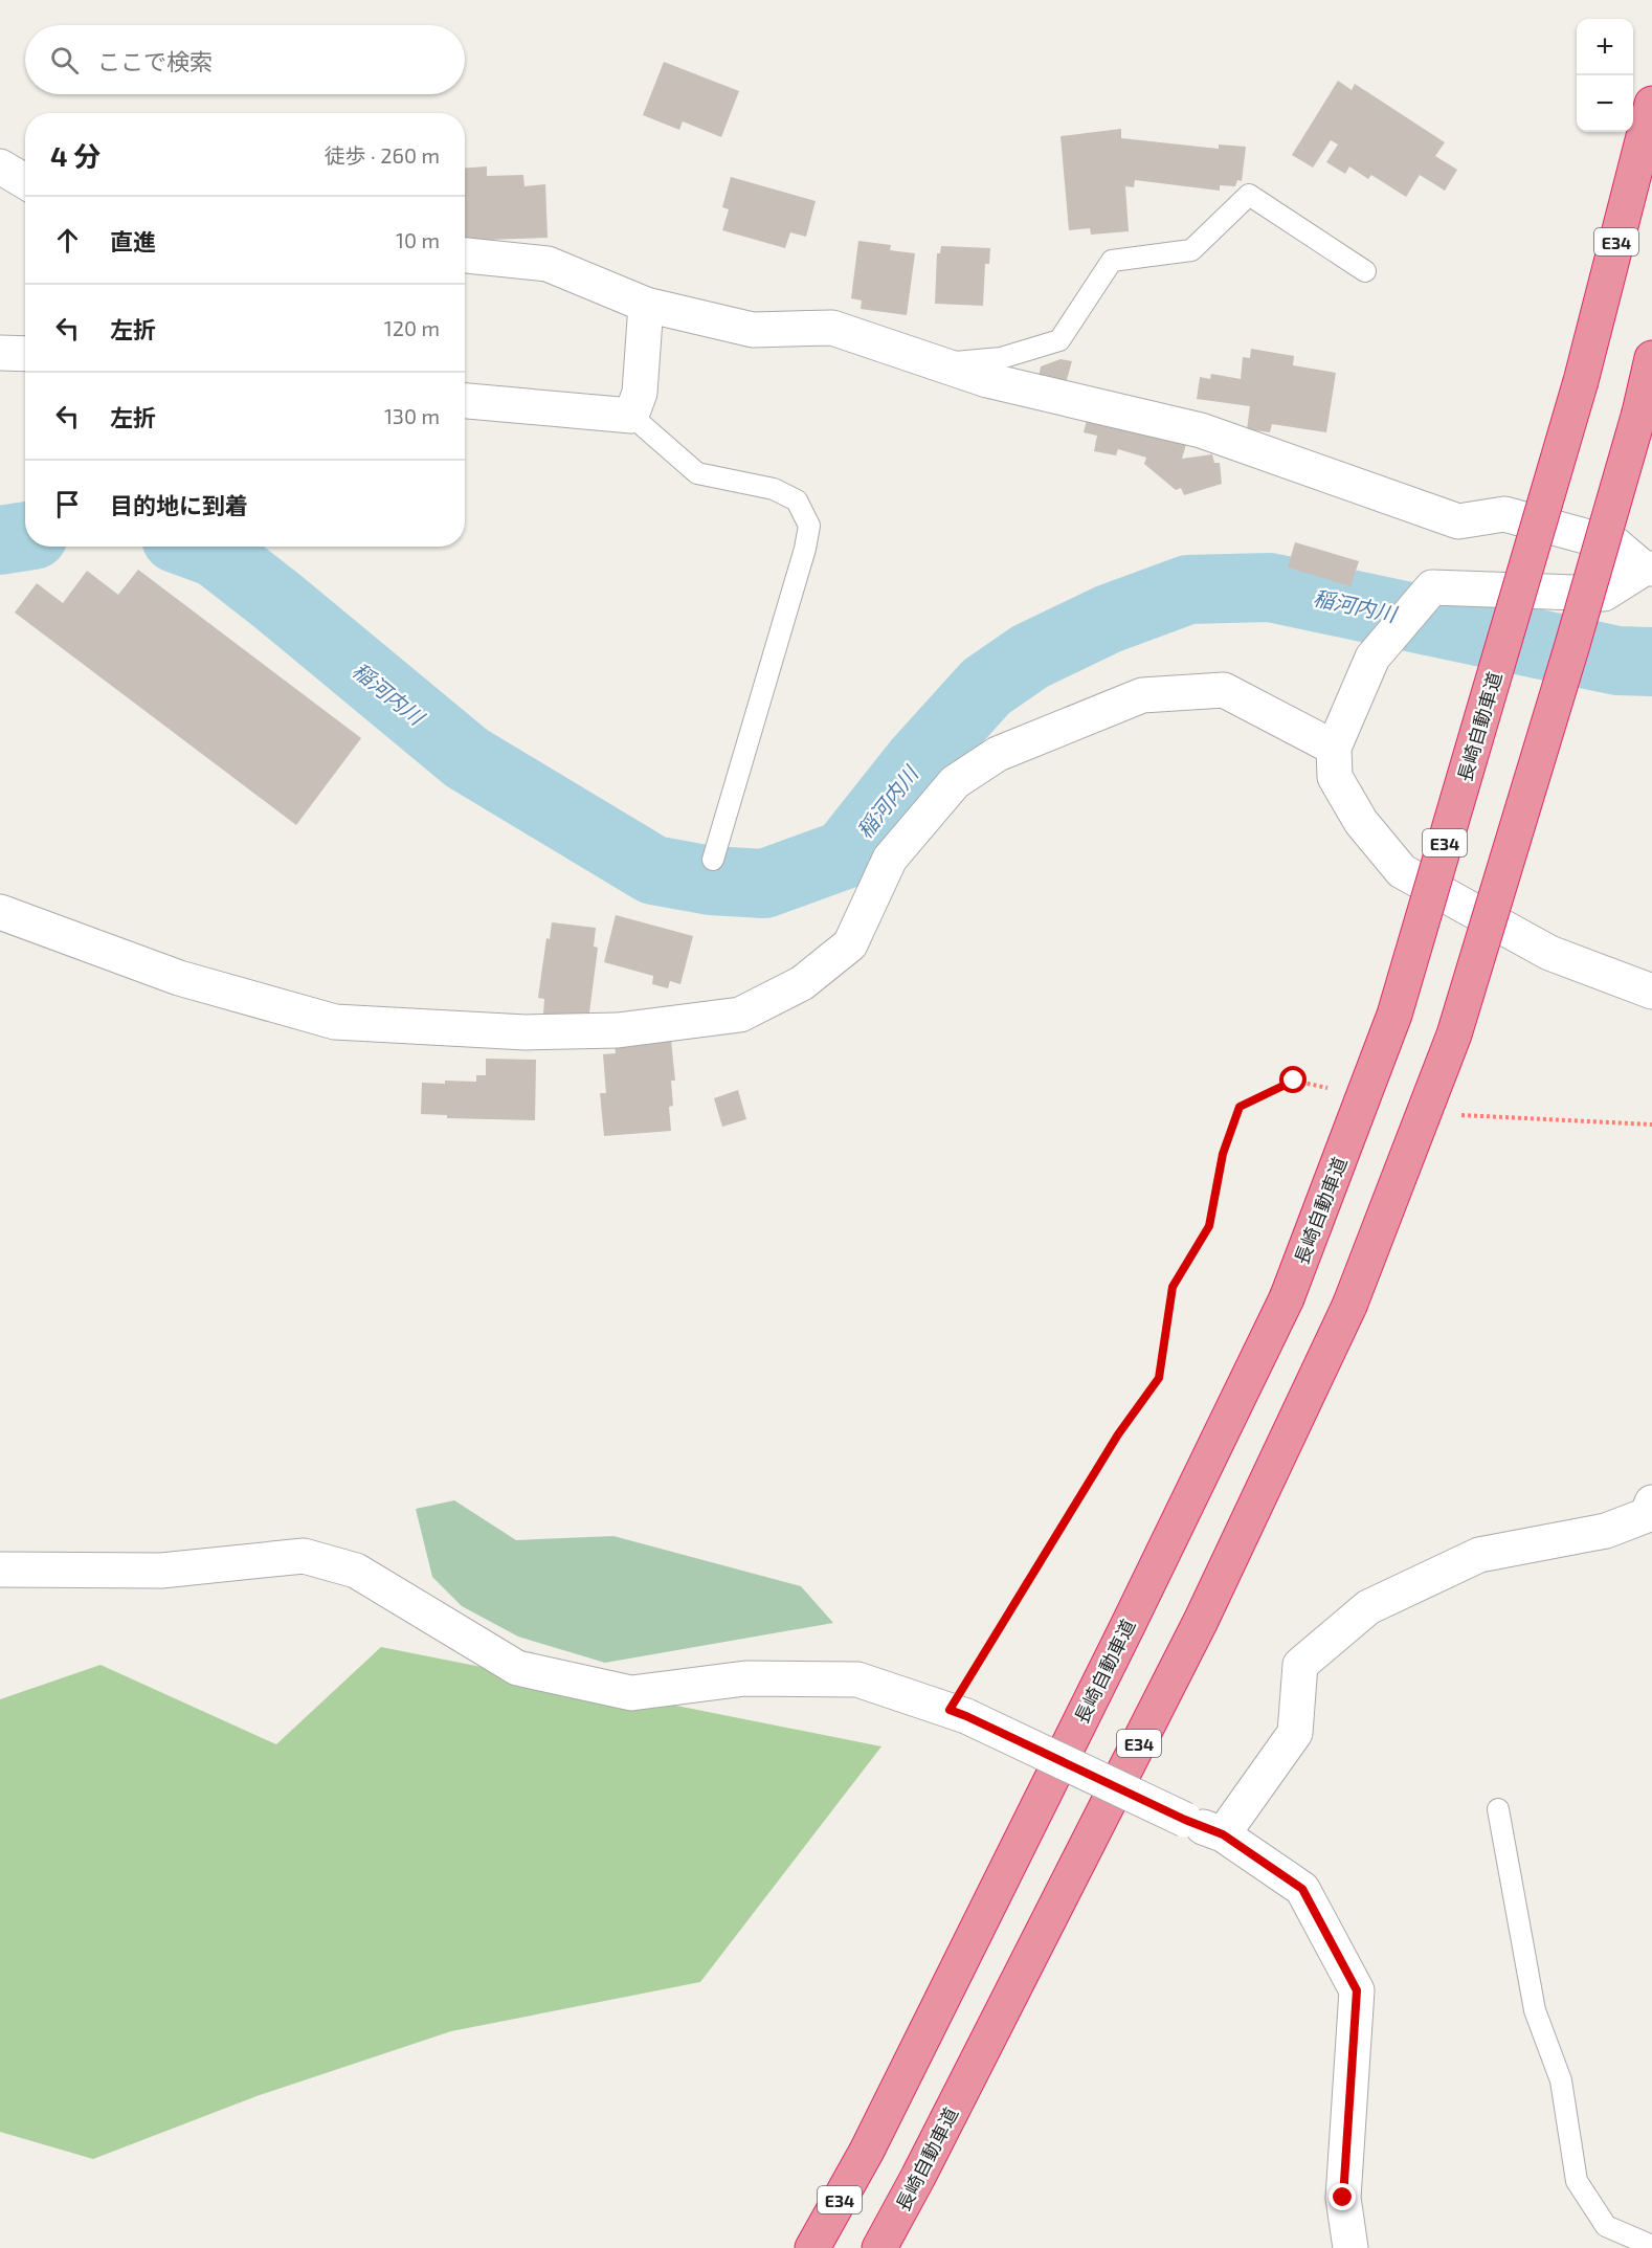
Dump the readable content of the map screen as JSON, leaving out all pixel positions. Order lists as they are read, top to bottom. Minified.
{"streets":{"highway":["E34","長崎自動車道"]},"water":["稲河内川"],"page":{"map_buttons":["+","−"],"search":"ここで検索","heading":["4 分","徒歩 · 260 m"],"list":[["直進","10 m"],["左折","120 m"],["左折","130 m"],"目的地に到着"]}}
